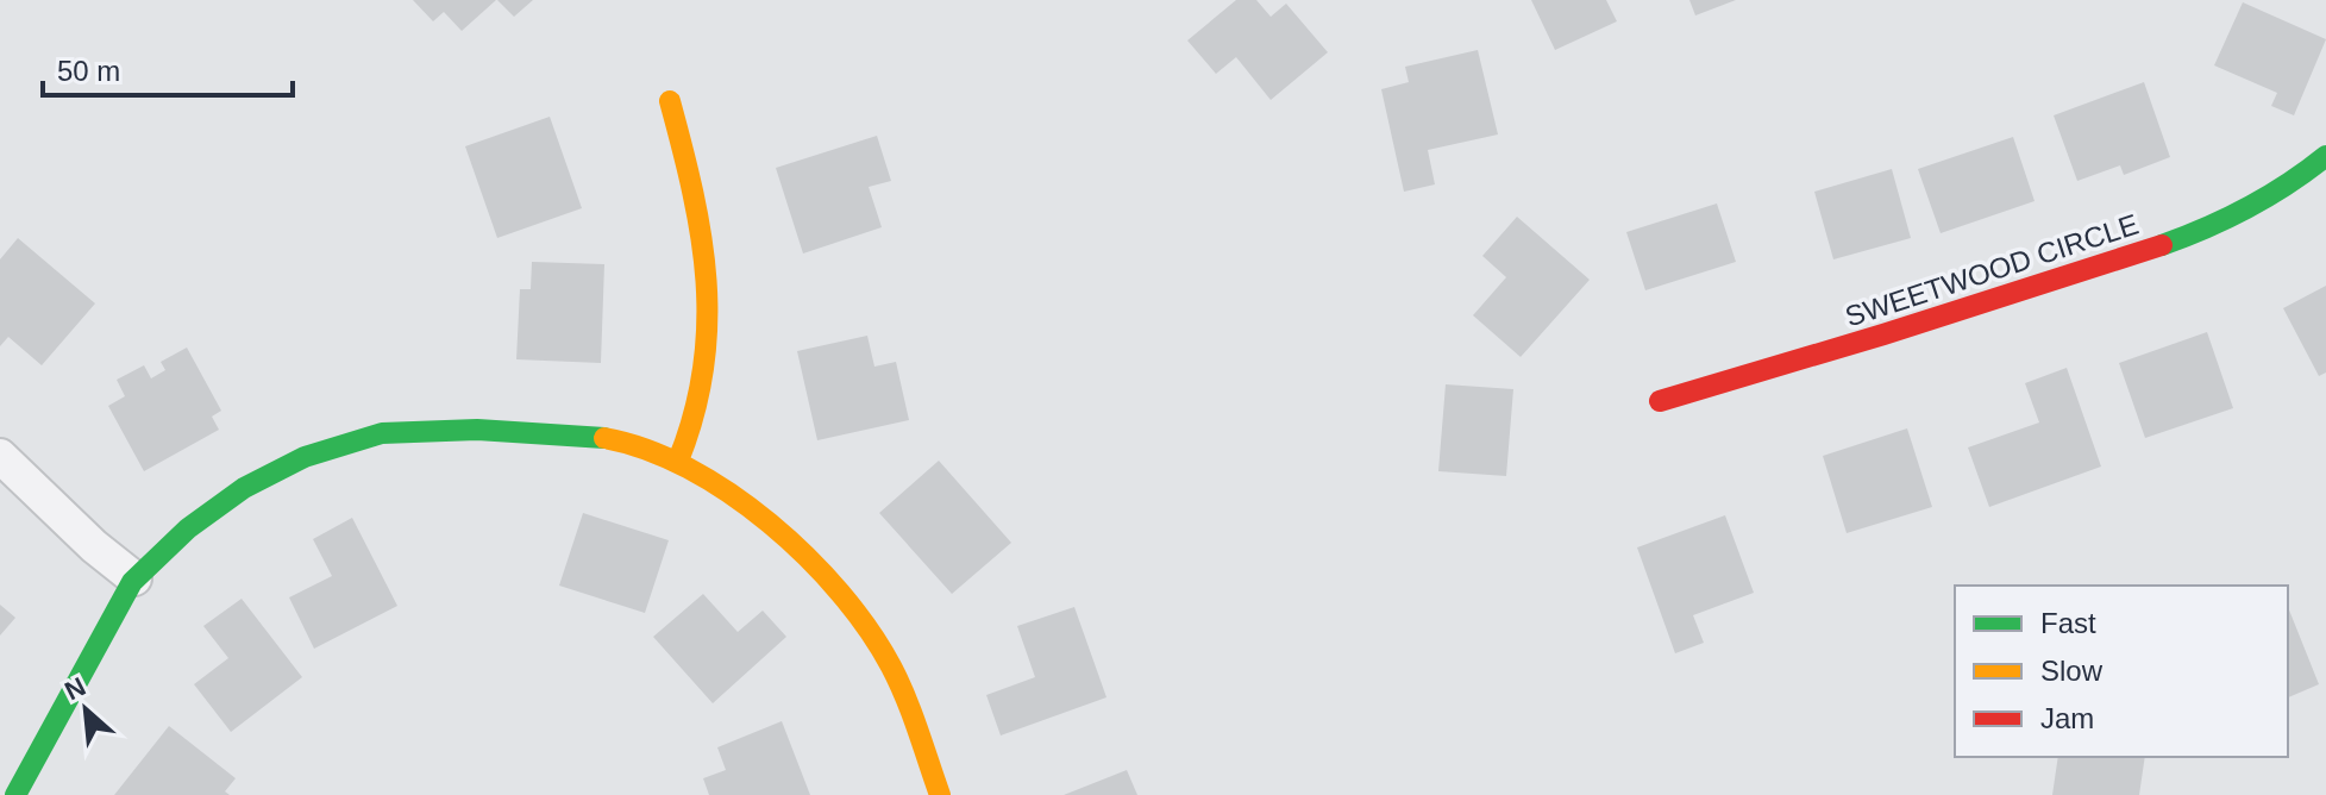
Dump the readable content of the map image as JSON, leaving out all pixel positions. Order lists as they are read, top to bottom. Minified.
{"streets":{"street":["SWEETWOOD CIRCLE"]},"legend":["Fast","Slow","Jam"],"scale_bar":"50 m","north":"top left"}
